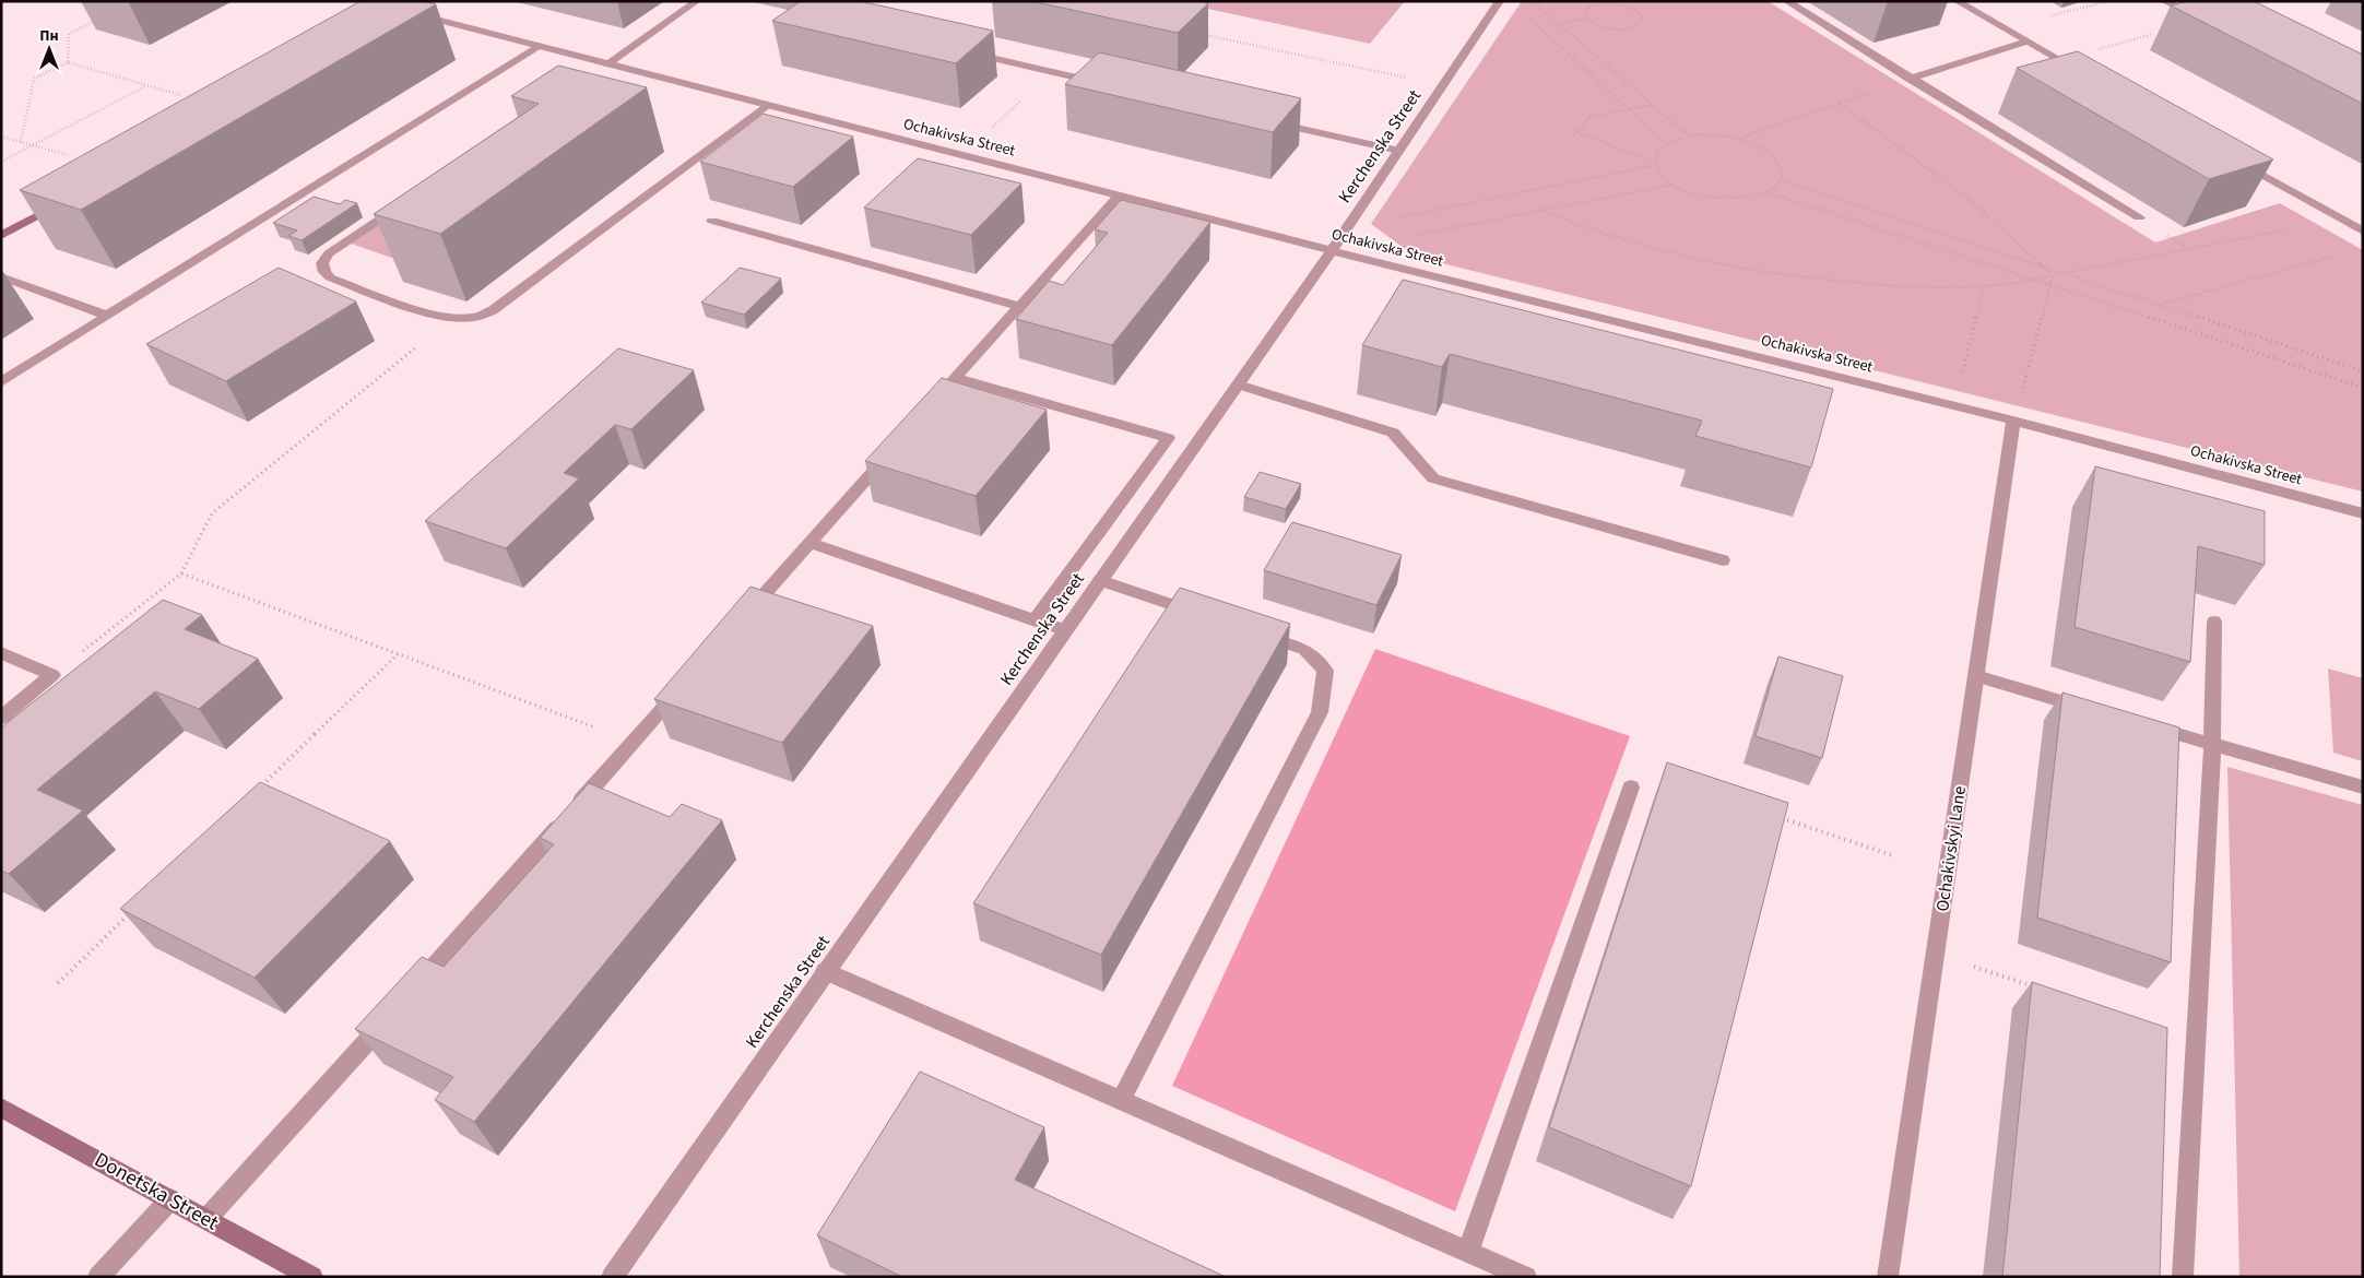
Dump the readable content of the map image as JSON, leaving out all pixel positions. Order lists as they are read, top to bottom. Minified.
{"streets":{"street":["Ochakivska Street","Kerchenska Street","Ochakivskyi Lane","Donetska Street"]},"crossings":[["Ochakivska Street","Kerchenska Street"],["Ochakivska Street","Ochakivskyi Lane"]],"north":"top"}
